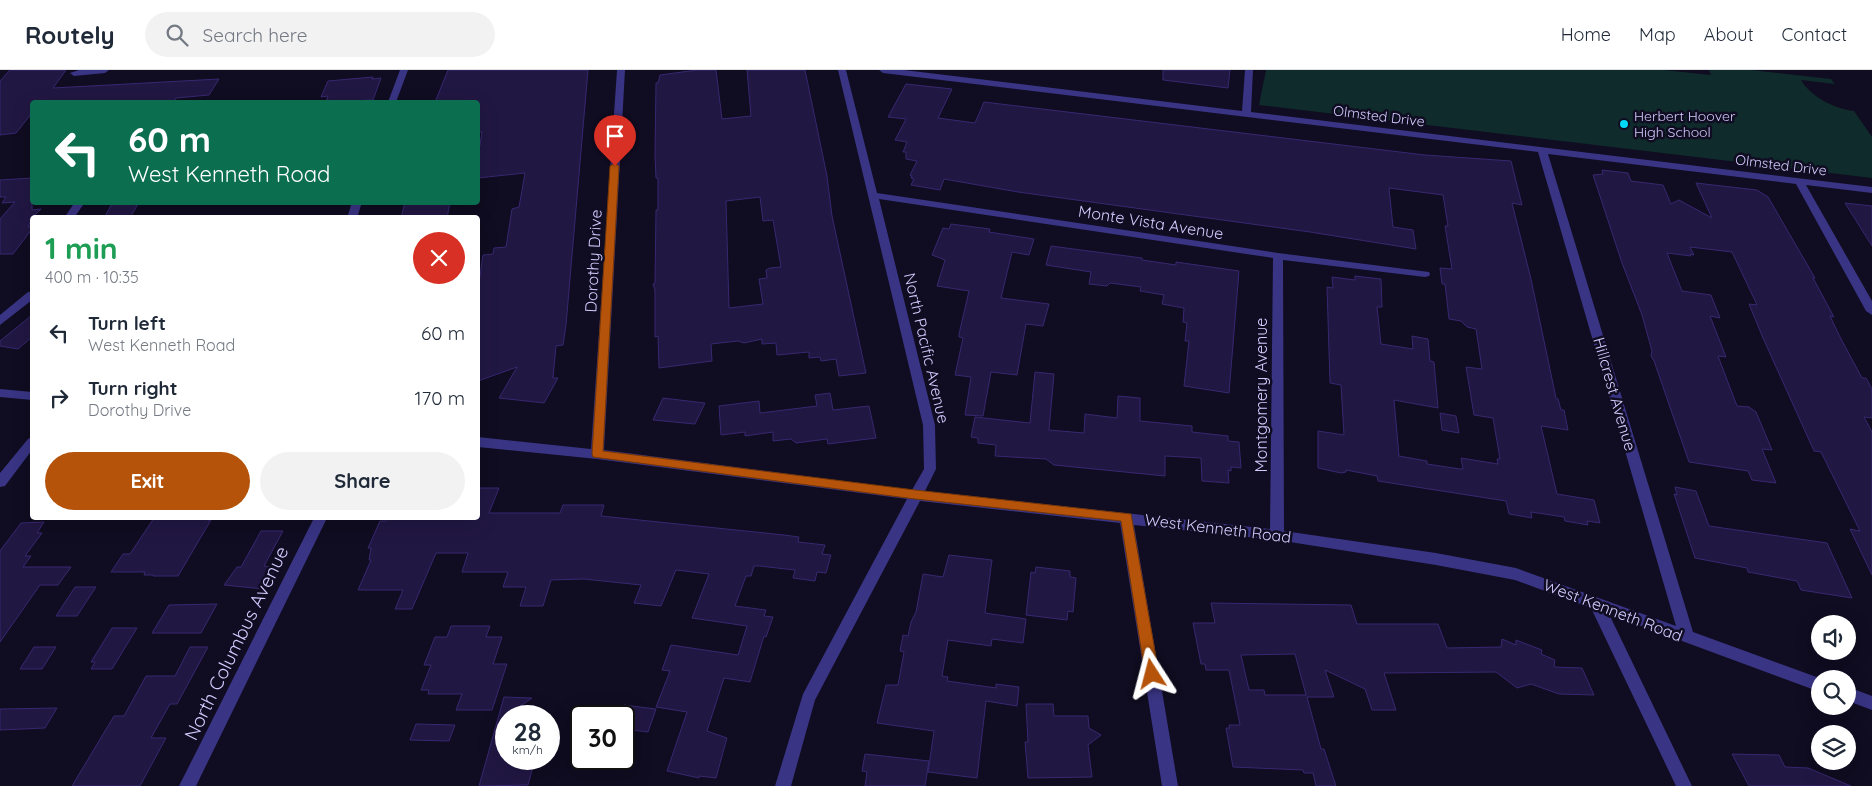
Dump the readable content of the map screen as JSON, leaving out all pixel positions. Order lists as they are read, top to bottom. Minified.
{"streets":{"street":["Olmsted Drive","Monte Vista Avenue","Dorothy Drive","North Pacific Avenue","Hillcrest Avenue","Montgomery Avenue","West Kenneth Road","North Columbus Avenue"]},"crossings":[["Olmsted Drive","Hillcrest Avenue"],["Monte Vista Avenue","North Pacific Avenue"],["Monte Vista Avenue","Montgomery Avenue"],["Dorothy Drive","West Kenneth Road"],["North Pacific Avenue","West Kenneth Road"],["Hillcrest Avenue","West Kenneth Road"],["Montgomery Avenue","West Kenneth Road"]],"places":["Herbert Hoover High School"],"page":{"header":"Routely","search":"Search here","nav":["Home","Map","About","Contact"],"turn":["60 m","West Kenneth Road"],"heading":["1 min","400 m · 10:35"],"list":[{"name":"Turn left","note":"West Kenneth Road","value":"60 m"},{"name":"Turn right","note":"Dorothy Drive","value":"170 m"}],"buttons":["Exit","Share"],"speed":"28 km/h","limit":"30"}}
